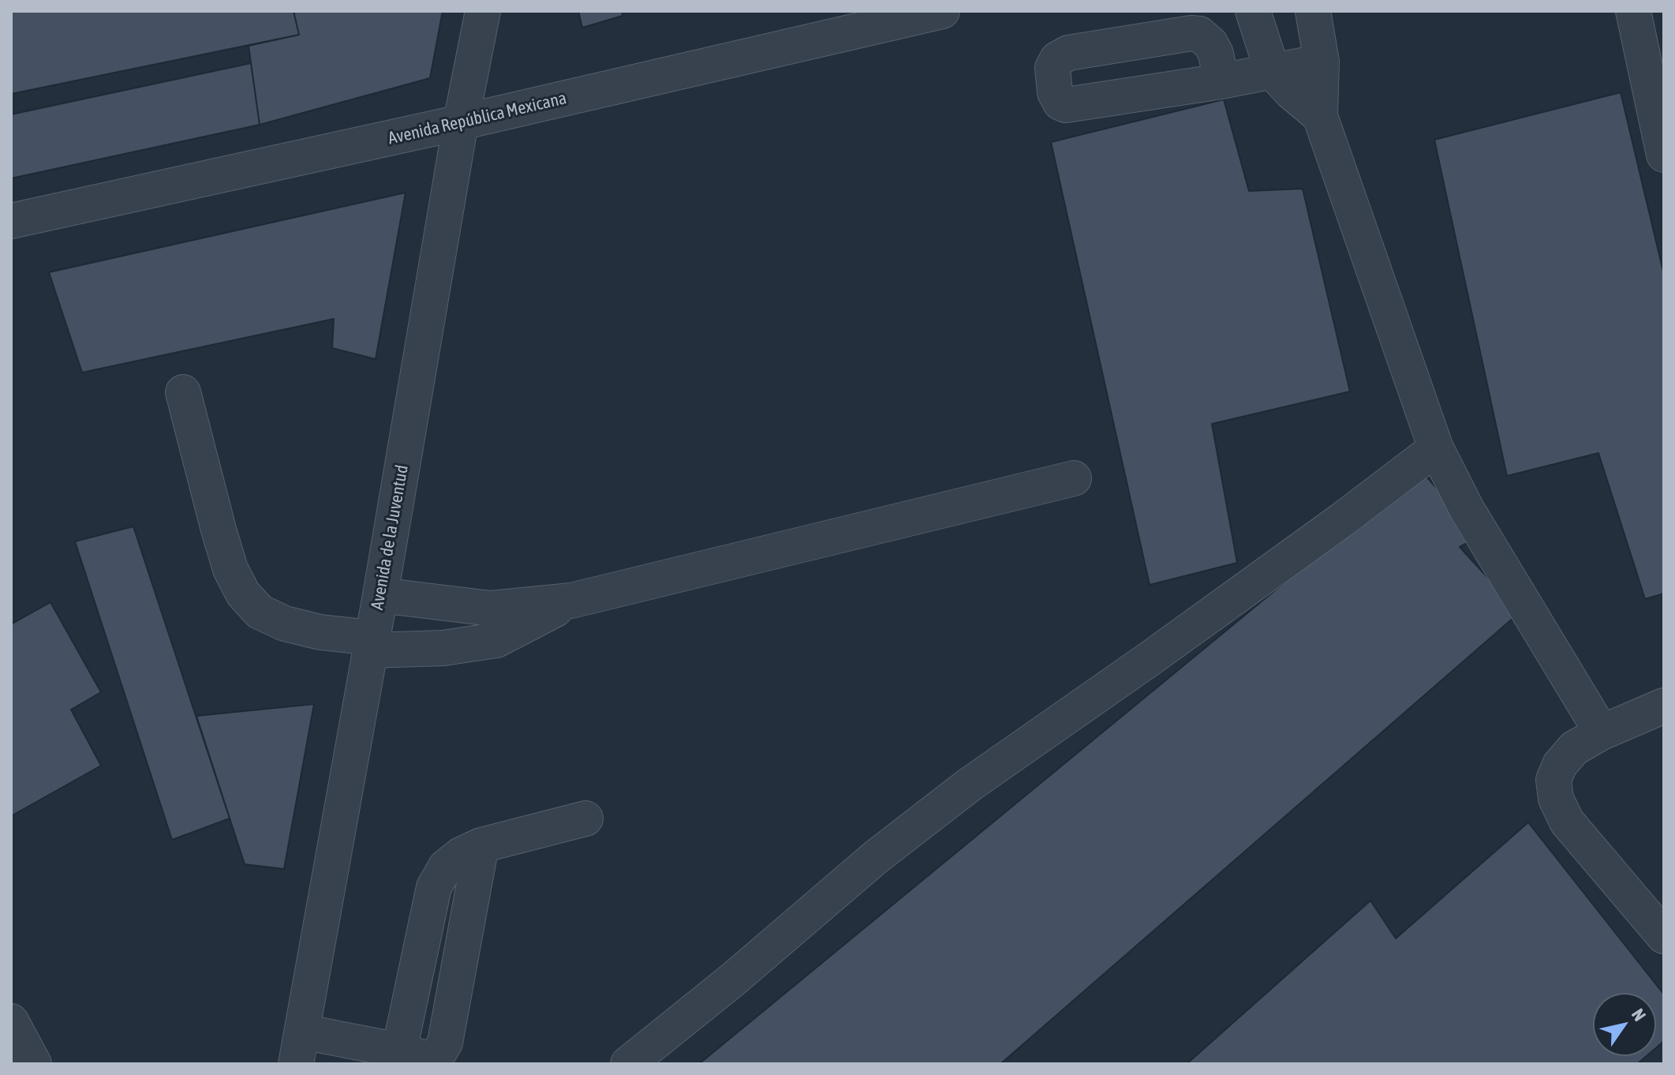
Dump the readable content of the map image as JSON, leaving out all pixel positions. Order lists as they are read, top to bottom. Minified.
{"streets":{"street":["Avenida República Mexicana","Avenida de la Juventud"]},"crossings":[["Avenida República Mexicana","Avenida de la Juventud"]],"north":"top right"}
